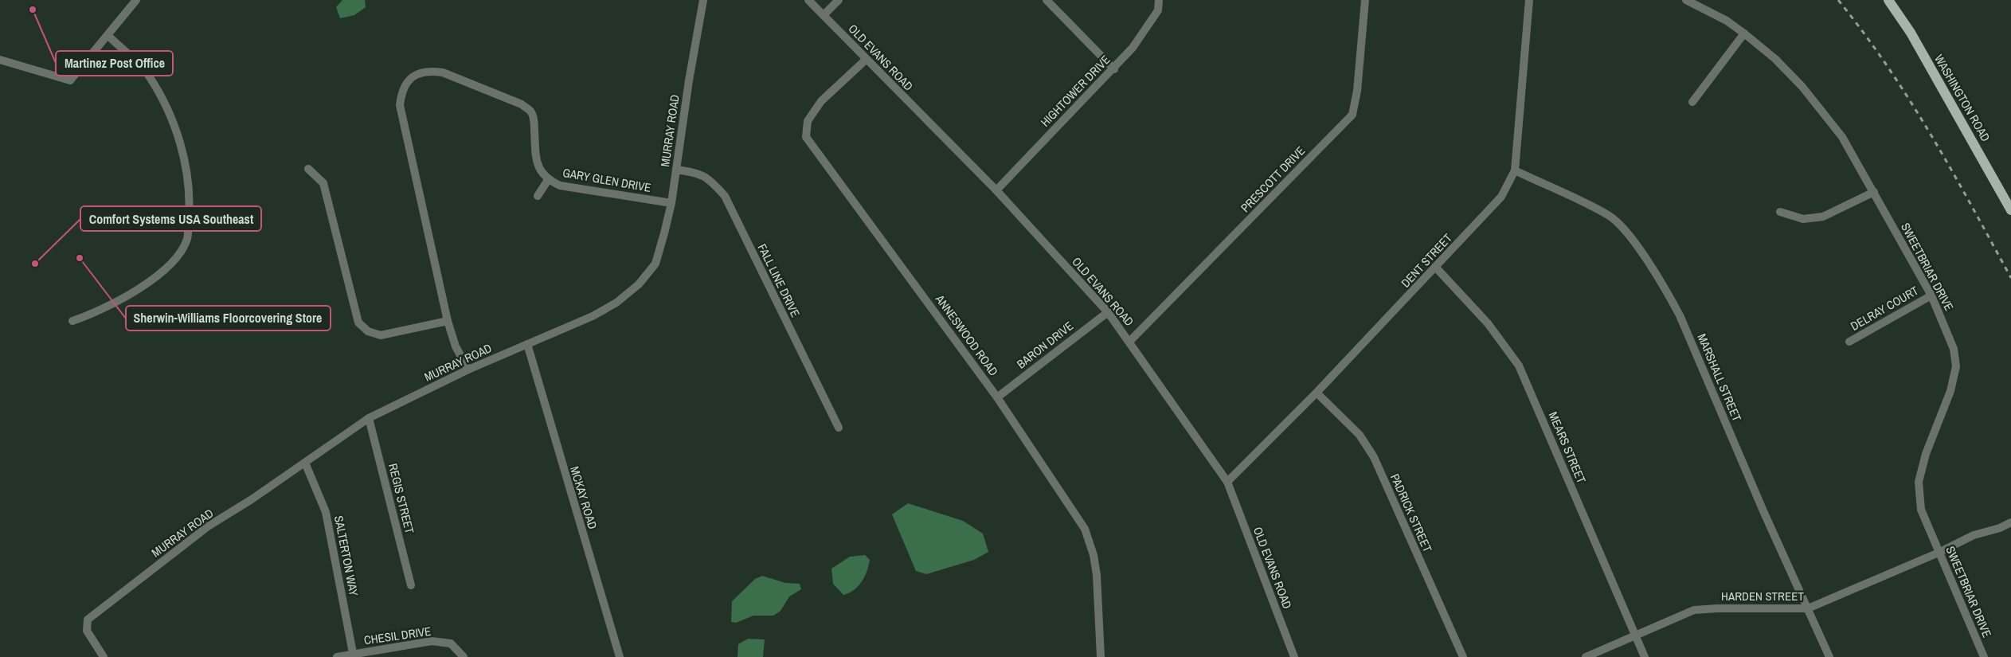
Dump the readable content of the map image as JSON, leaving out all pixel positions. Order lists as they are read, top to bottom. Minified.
{"streets":{"main road":["WASHINGTON ROAD"],"street":["OLD EVANS ROAD","HIGHTOWER DRIVE","MURRAY ROAD","PRESCOTT DRIVE","GARY GLEN DRIVE","DENT STREET","SWEETBRIAR DRIVE","FALL LINE DRIVE","DELRAY COURT","ANNESWOOD ROAD","BARON DRIVE","MARSHALL STREET","MEARS STREET","MCKAY ROAD","REGIS STREET","PADRICK STREET","SALTERTON WAY","HARDEN STREET","CHESIL DRIVE"]},"crossings":[["OLD EVANS ROAD","HIGHTOWER DRIVE"],["OLD EVANS ROAD","PRESCOTT DRIVE"],["OLD EVANS ROAD","DENT STREET"],["OLD EVANS ROAD","ANNESWOOD ROAD"],["OLD EVANS ROAD","BARON DRIVE"],["MURRAY ROAD","GARY GLEN DRIVE"],["MURRAY ROAD","FALL LINE DRIVE"],["MURRAY ROAD","MCKAY ROAD"],["MURRAY ROAD","REGIS STREET"],["MURRAY ROAD","SALTERTON WAY"],["DENT STREET","MARSHALL STREET"],["DENT STREET","MEARS STREET"],["DENT STREET","PADRICK STREET"],["SWEETBRIAR DRIVE","DELRAY COURT"],["SWEETBRIAR DRIVE","HARDEN STREET"],["ANNESWOOD ROAD","BARON DRIVE"],["MARSHALL STREET","HARDEN STREET"],["MEARS STREET","HARDEN STREET"],["SALTERTON WAY","CHESIL DRIVE"]],"places":["Martinez Post Office","Sherwin-Williams Floorcovering Store","Comfort Systems USA Southeast"]}
